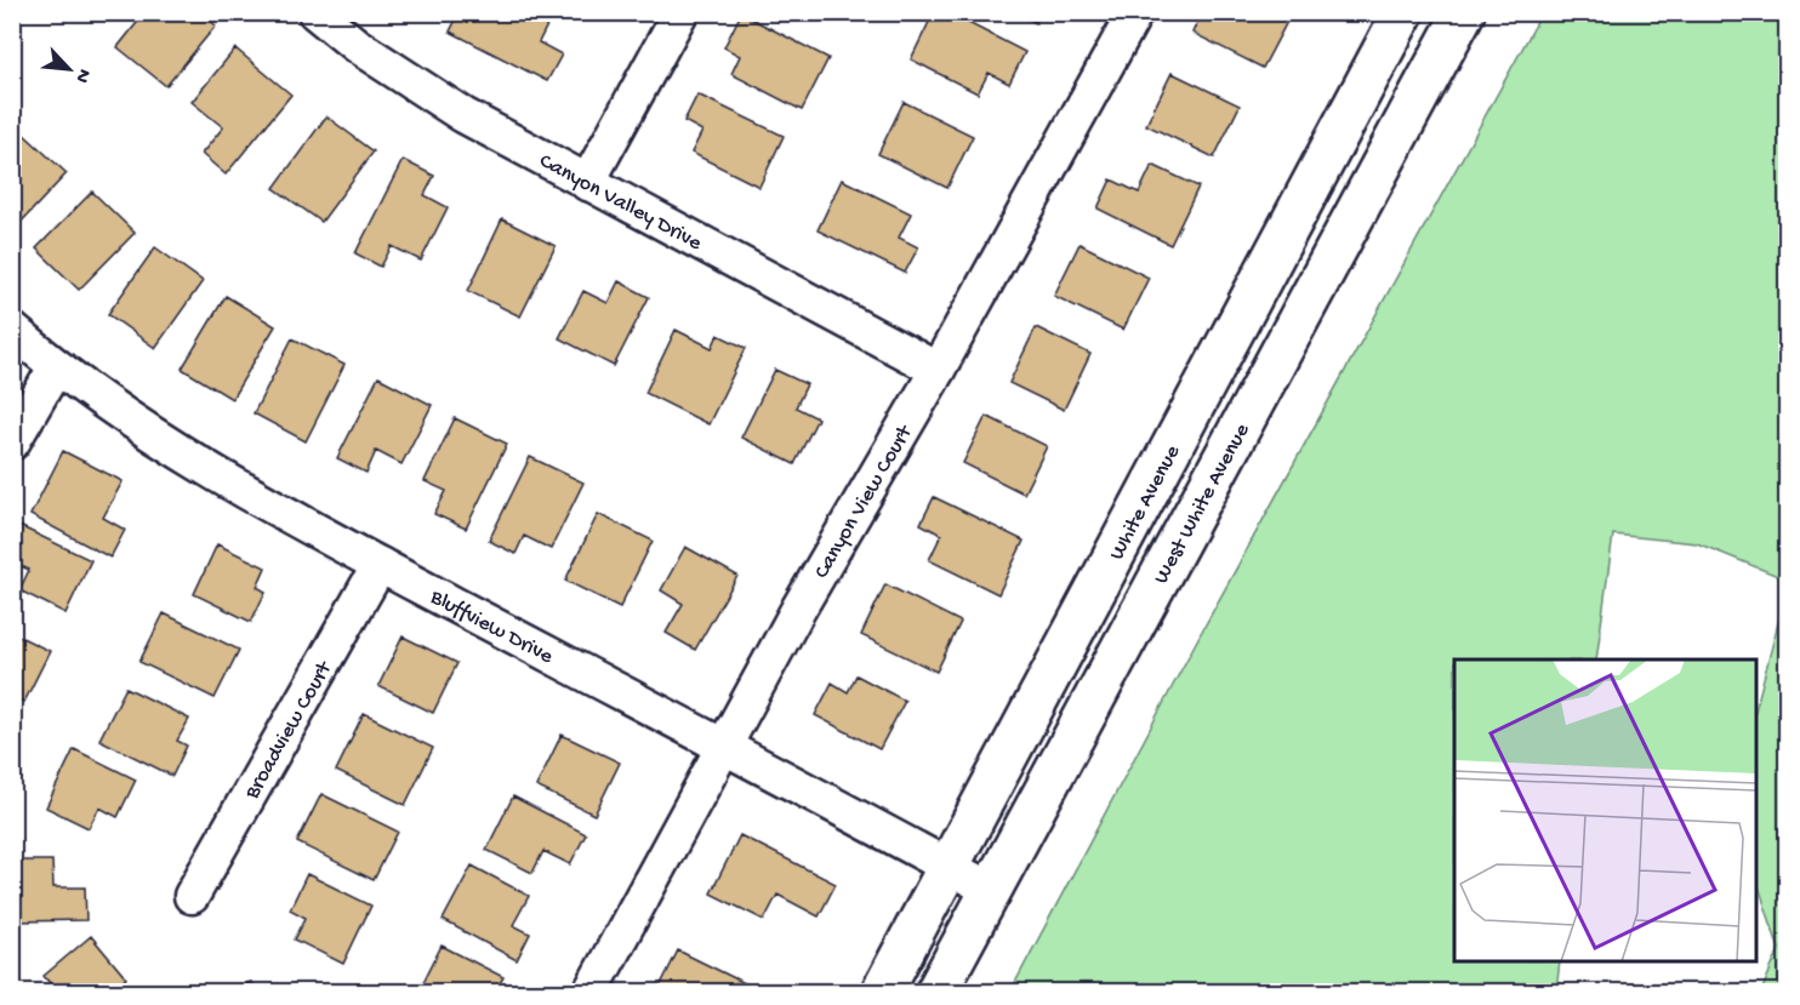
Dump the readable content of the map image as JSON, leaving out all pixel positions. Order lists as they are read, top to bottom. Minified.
{"streets":{"main road":["White Avenue","West White Avenue"],"street":["Canyon Valley Drive","Canyon View Court","Bluffview Drive","Broadview Court"]},"crossings":[["Canyon Valley Drive","Canyon View Court"],["Canyon View Court","Bluffview Drive"],["White Avenue","Bluffview Drive"],["West White Avenue","Bluffview Drive"],["Bluffview Drive","Broadview Court"]],"north":"bottom right"}
